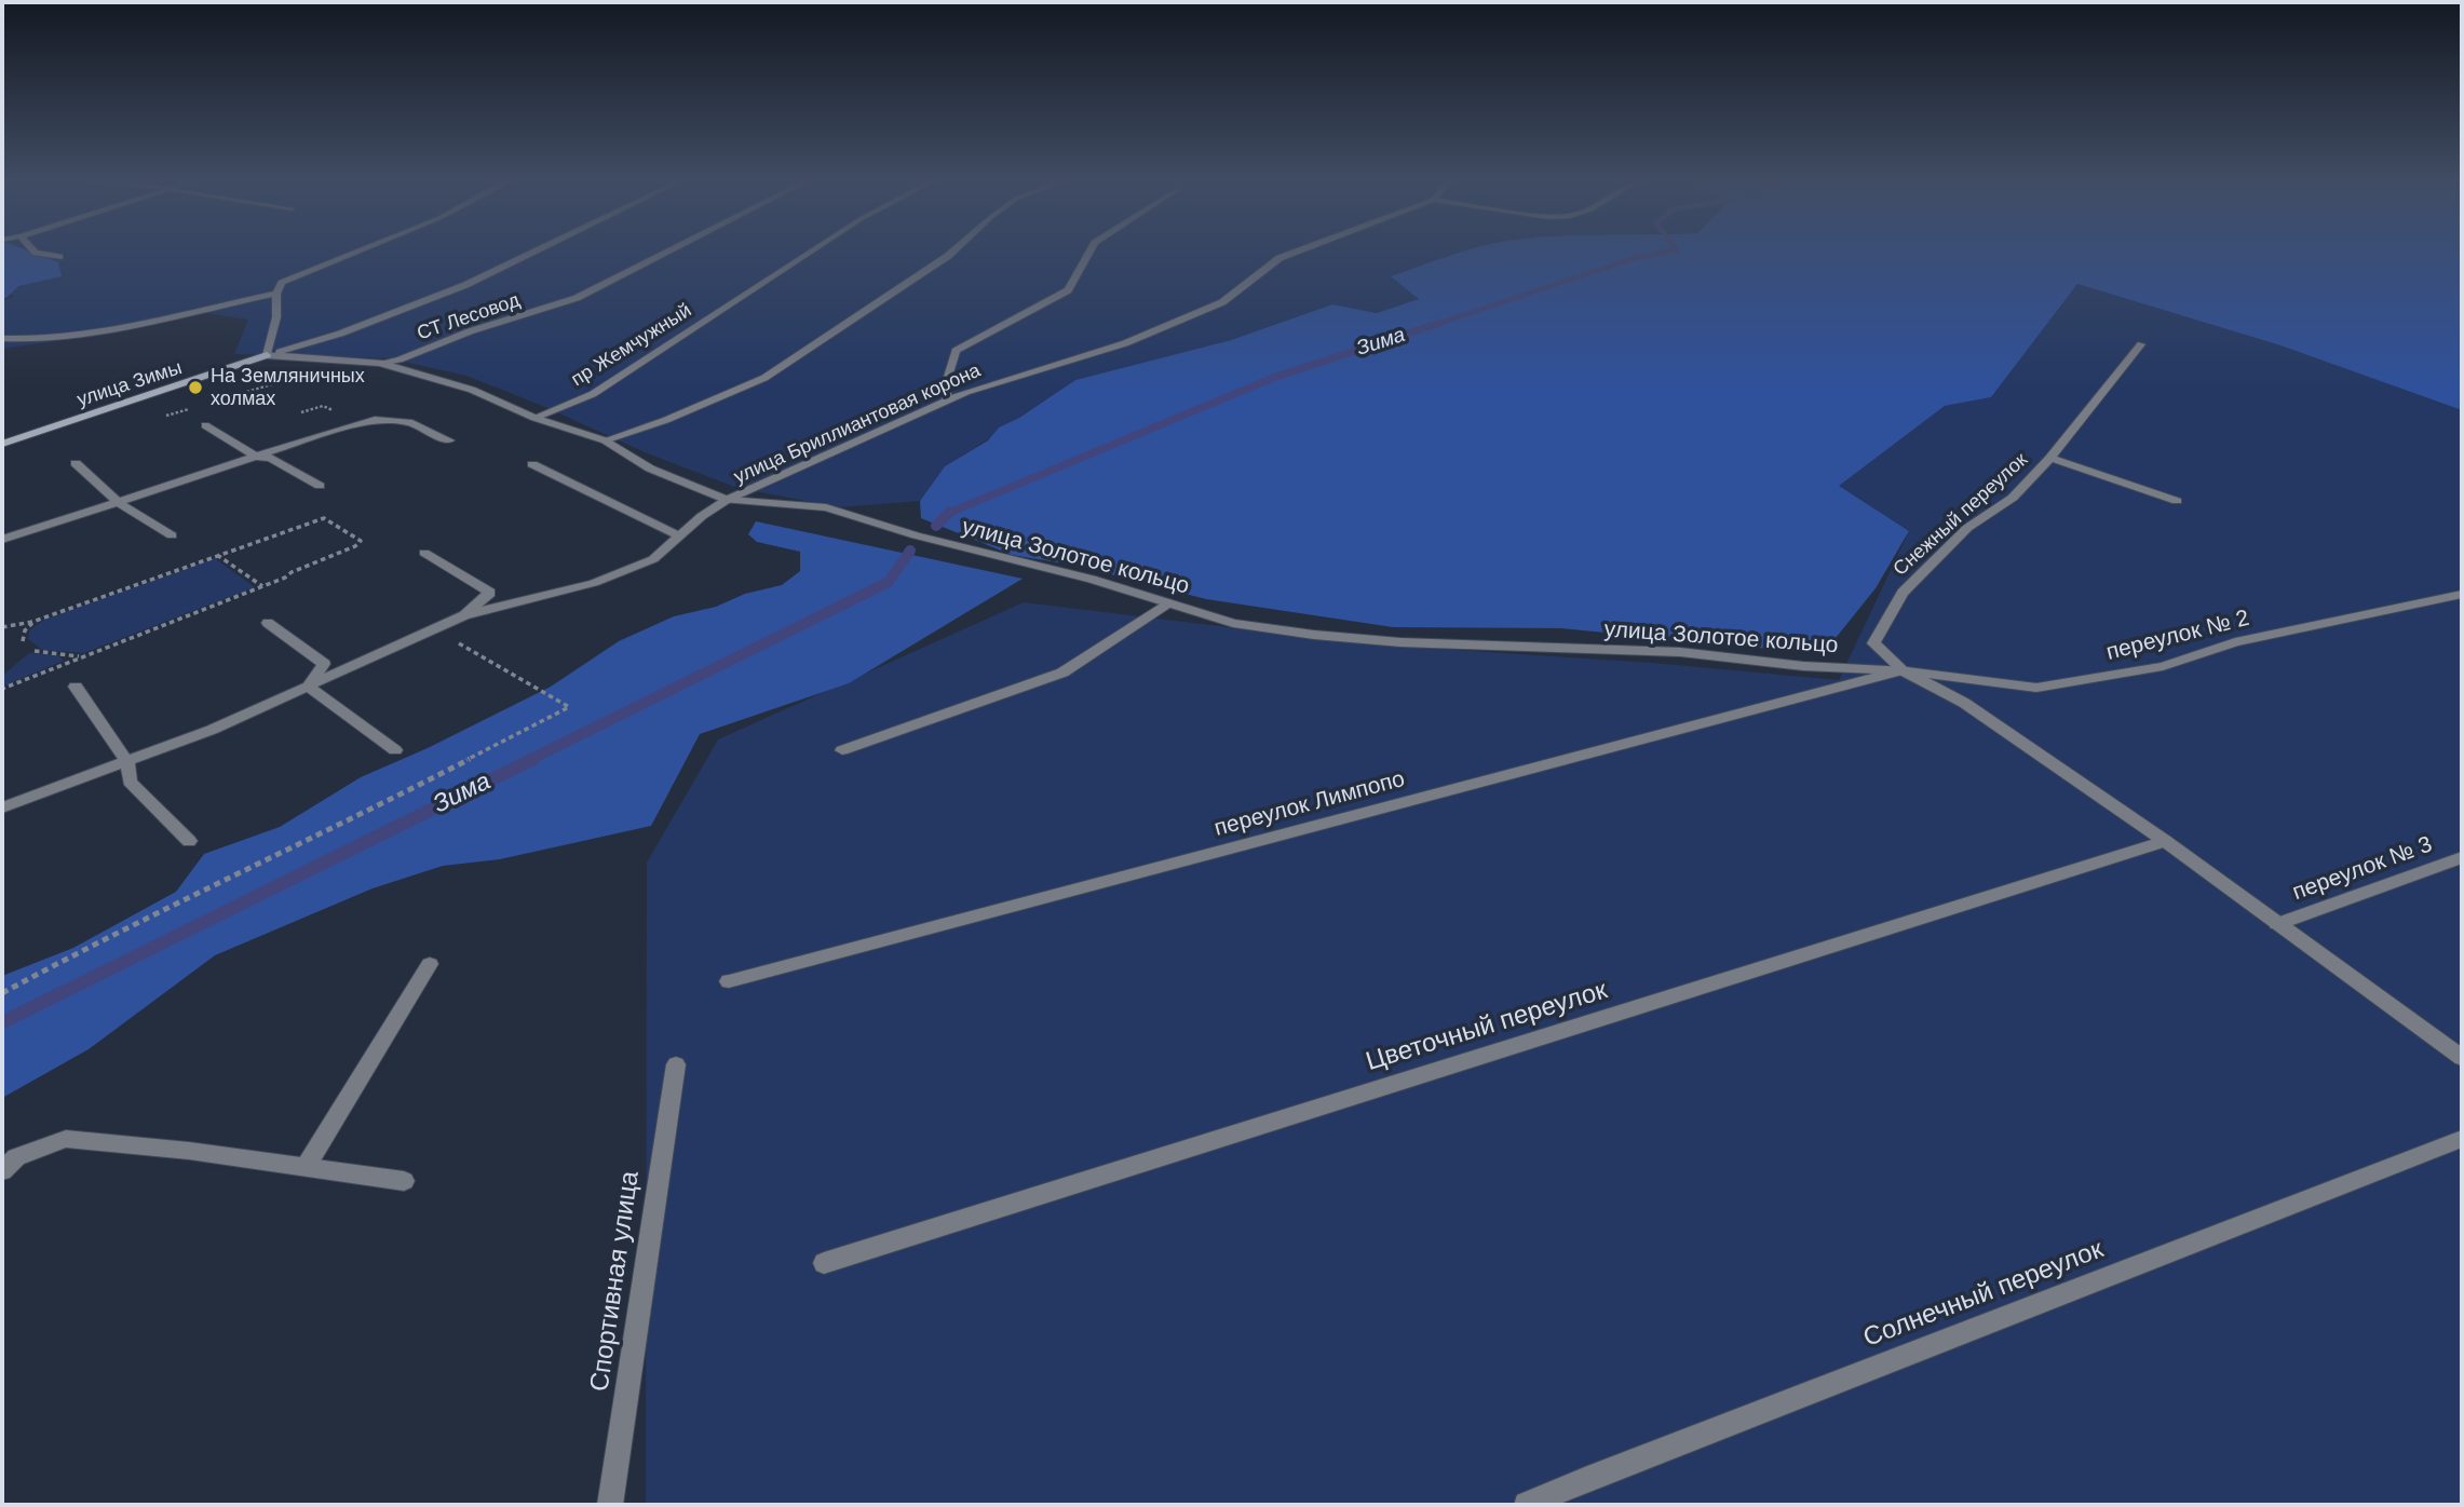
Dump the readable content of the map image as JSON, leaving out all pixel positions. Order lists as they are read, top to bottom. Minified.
{"streets":{"street":["СТ Лесовод","пр Жемчужный","улица Зимы","улица Бриллиантовая корона","Снежный переулок","улица Золотое кольцо","переулок № 2","переулок Лимпопо","переулок № 3","Цветочный переулок","Спортивная улица","Солнечный переулок"]},"crossings":[["СТ Лесовод","улица Золотое кольцо"],["пр Жемчужный","улица Золотое кольцо"],["улица Зимы","улица Золотое кольцо"],["улица Бриллиантовая корона","улица Золотое кольцо"],["Снежный переулок","улица Золотое кольцо"],["Снежный переулок","переулок № 2"],["Снежный переулок","переулок Лимпопо"],["улица Золотое кольцо","переулок № 2"],["улица Золотое кольцо","переулок Лимпопо"],["переулок № 2","переулок Лимпопо"]],"water":["Зима"],"places":["На Земляничных холмах"]}
